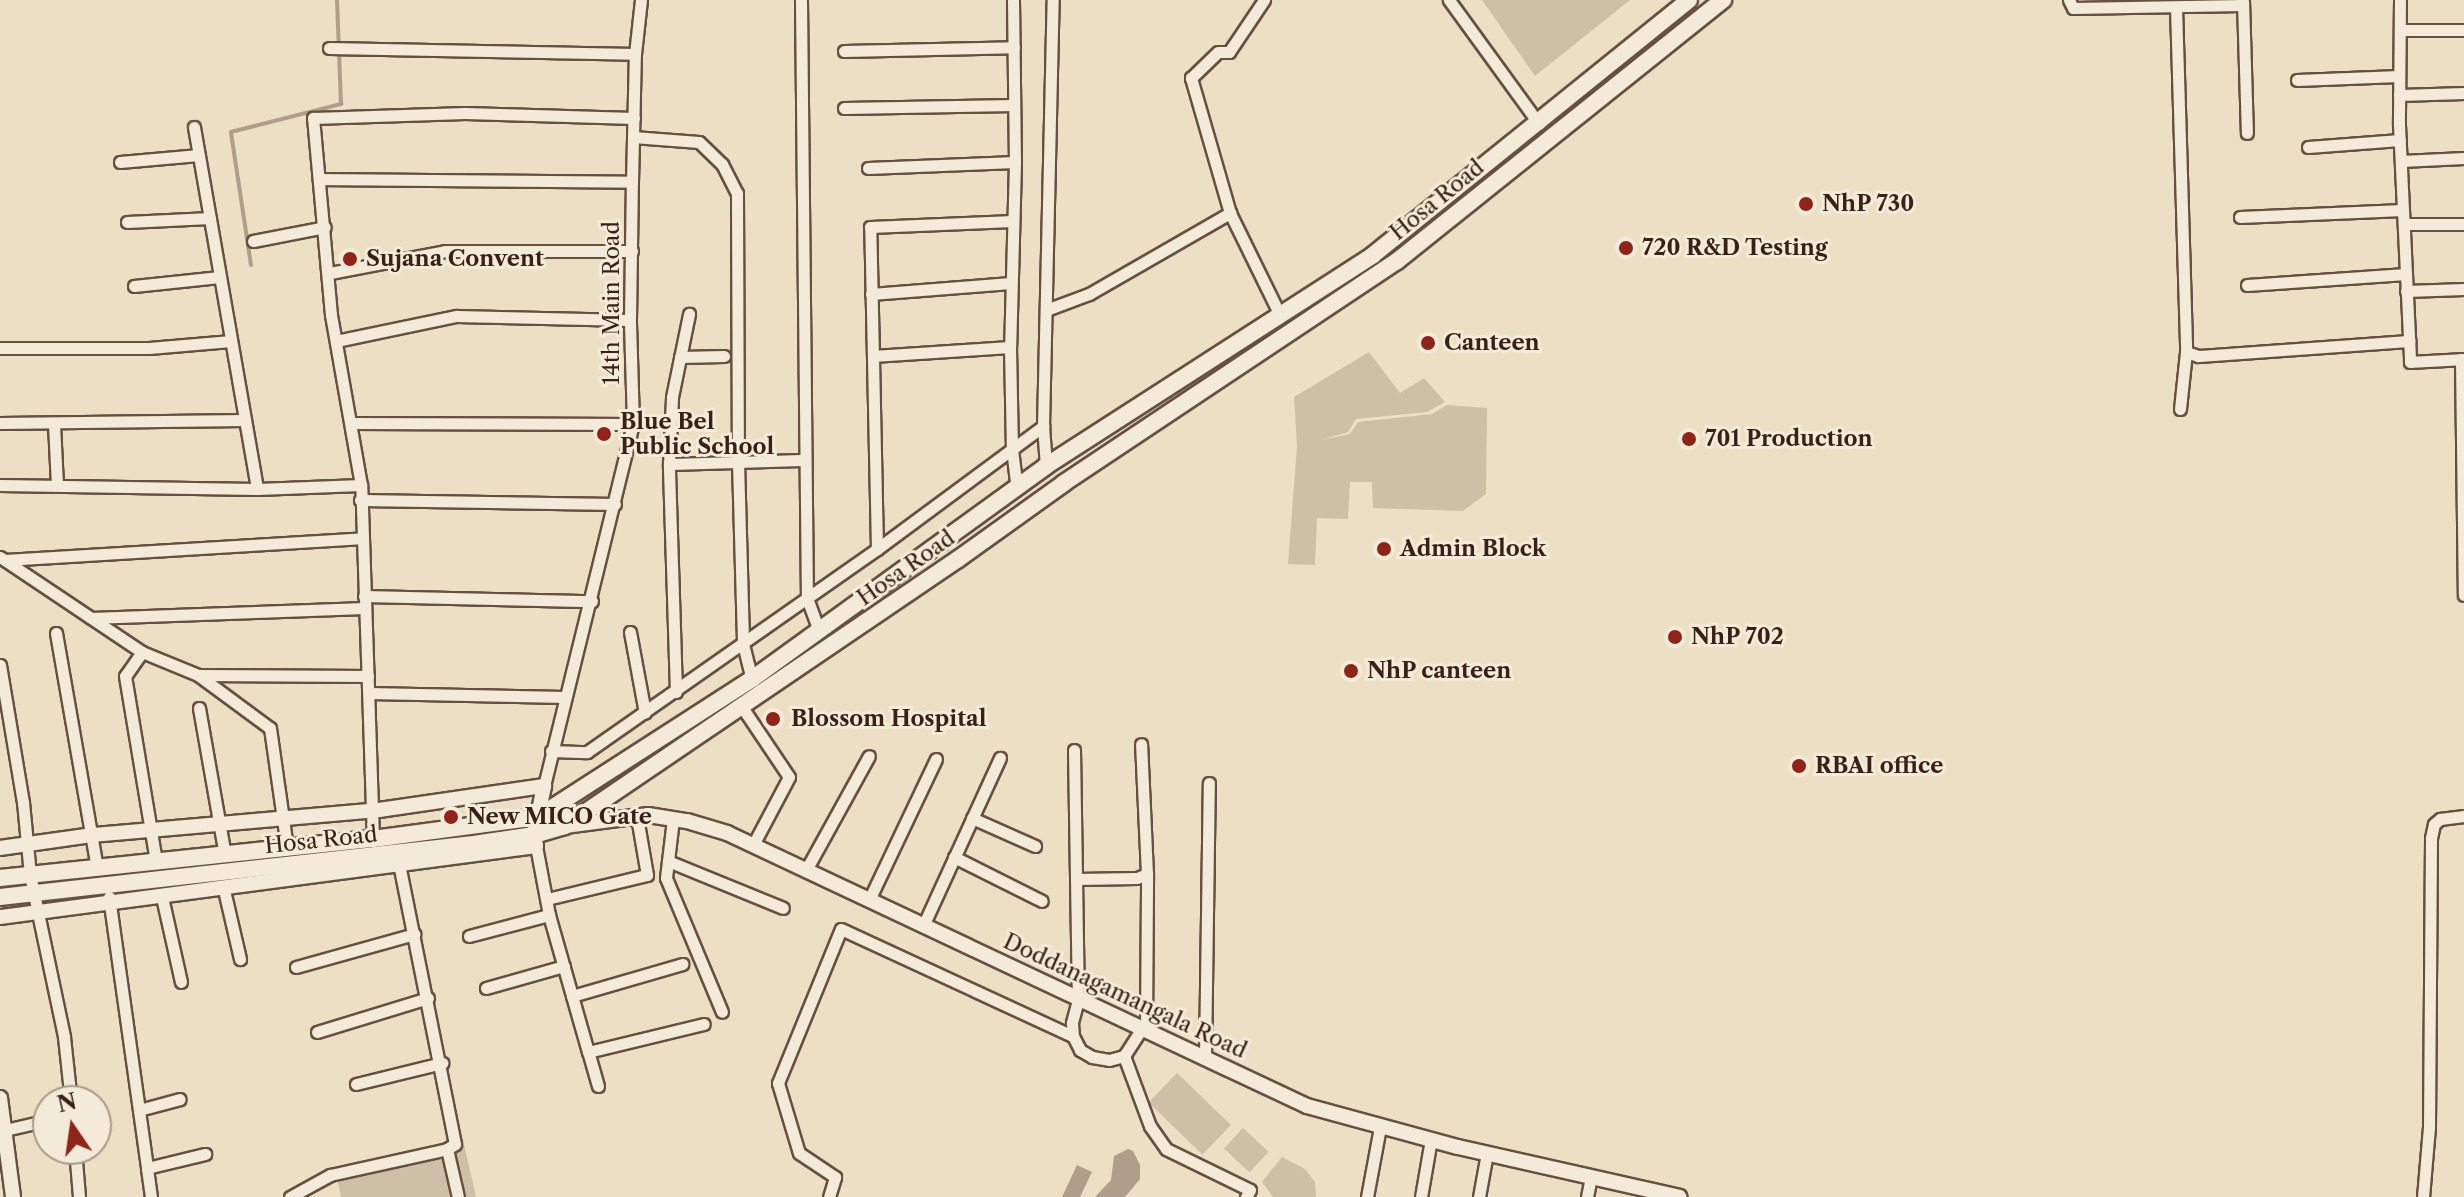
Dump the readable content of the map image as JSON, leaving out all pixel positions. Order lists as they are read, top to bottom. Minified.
{"streets":{"main road":["Hosa Road"],"street":["14th Main Road","Doddanagamangala Road"]},"crossings":[["Hosa Road","Doddanagamangala Road"]],"places":["NhP 730","720 R&D Testing","Sujana Convent","Canteen","Blue Bel Public School","701 Production","Admin Block","NhP 702","NhP canteen","Blossom Hospital","RBAI office","New MICO Gate"],"north":"top"}
